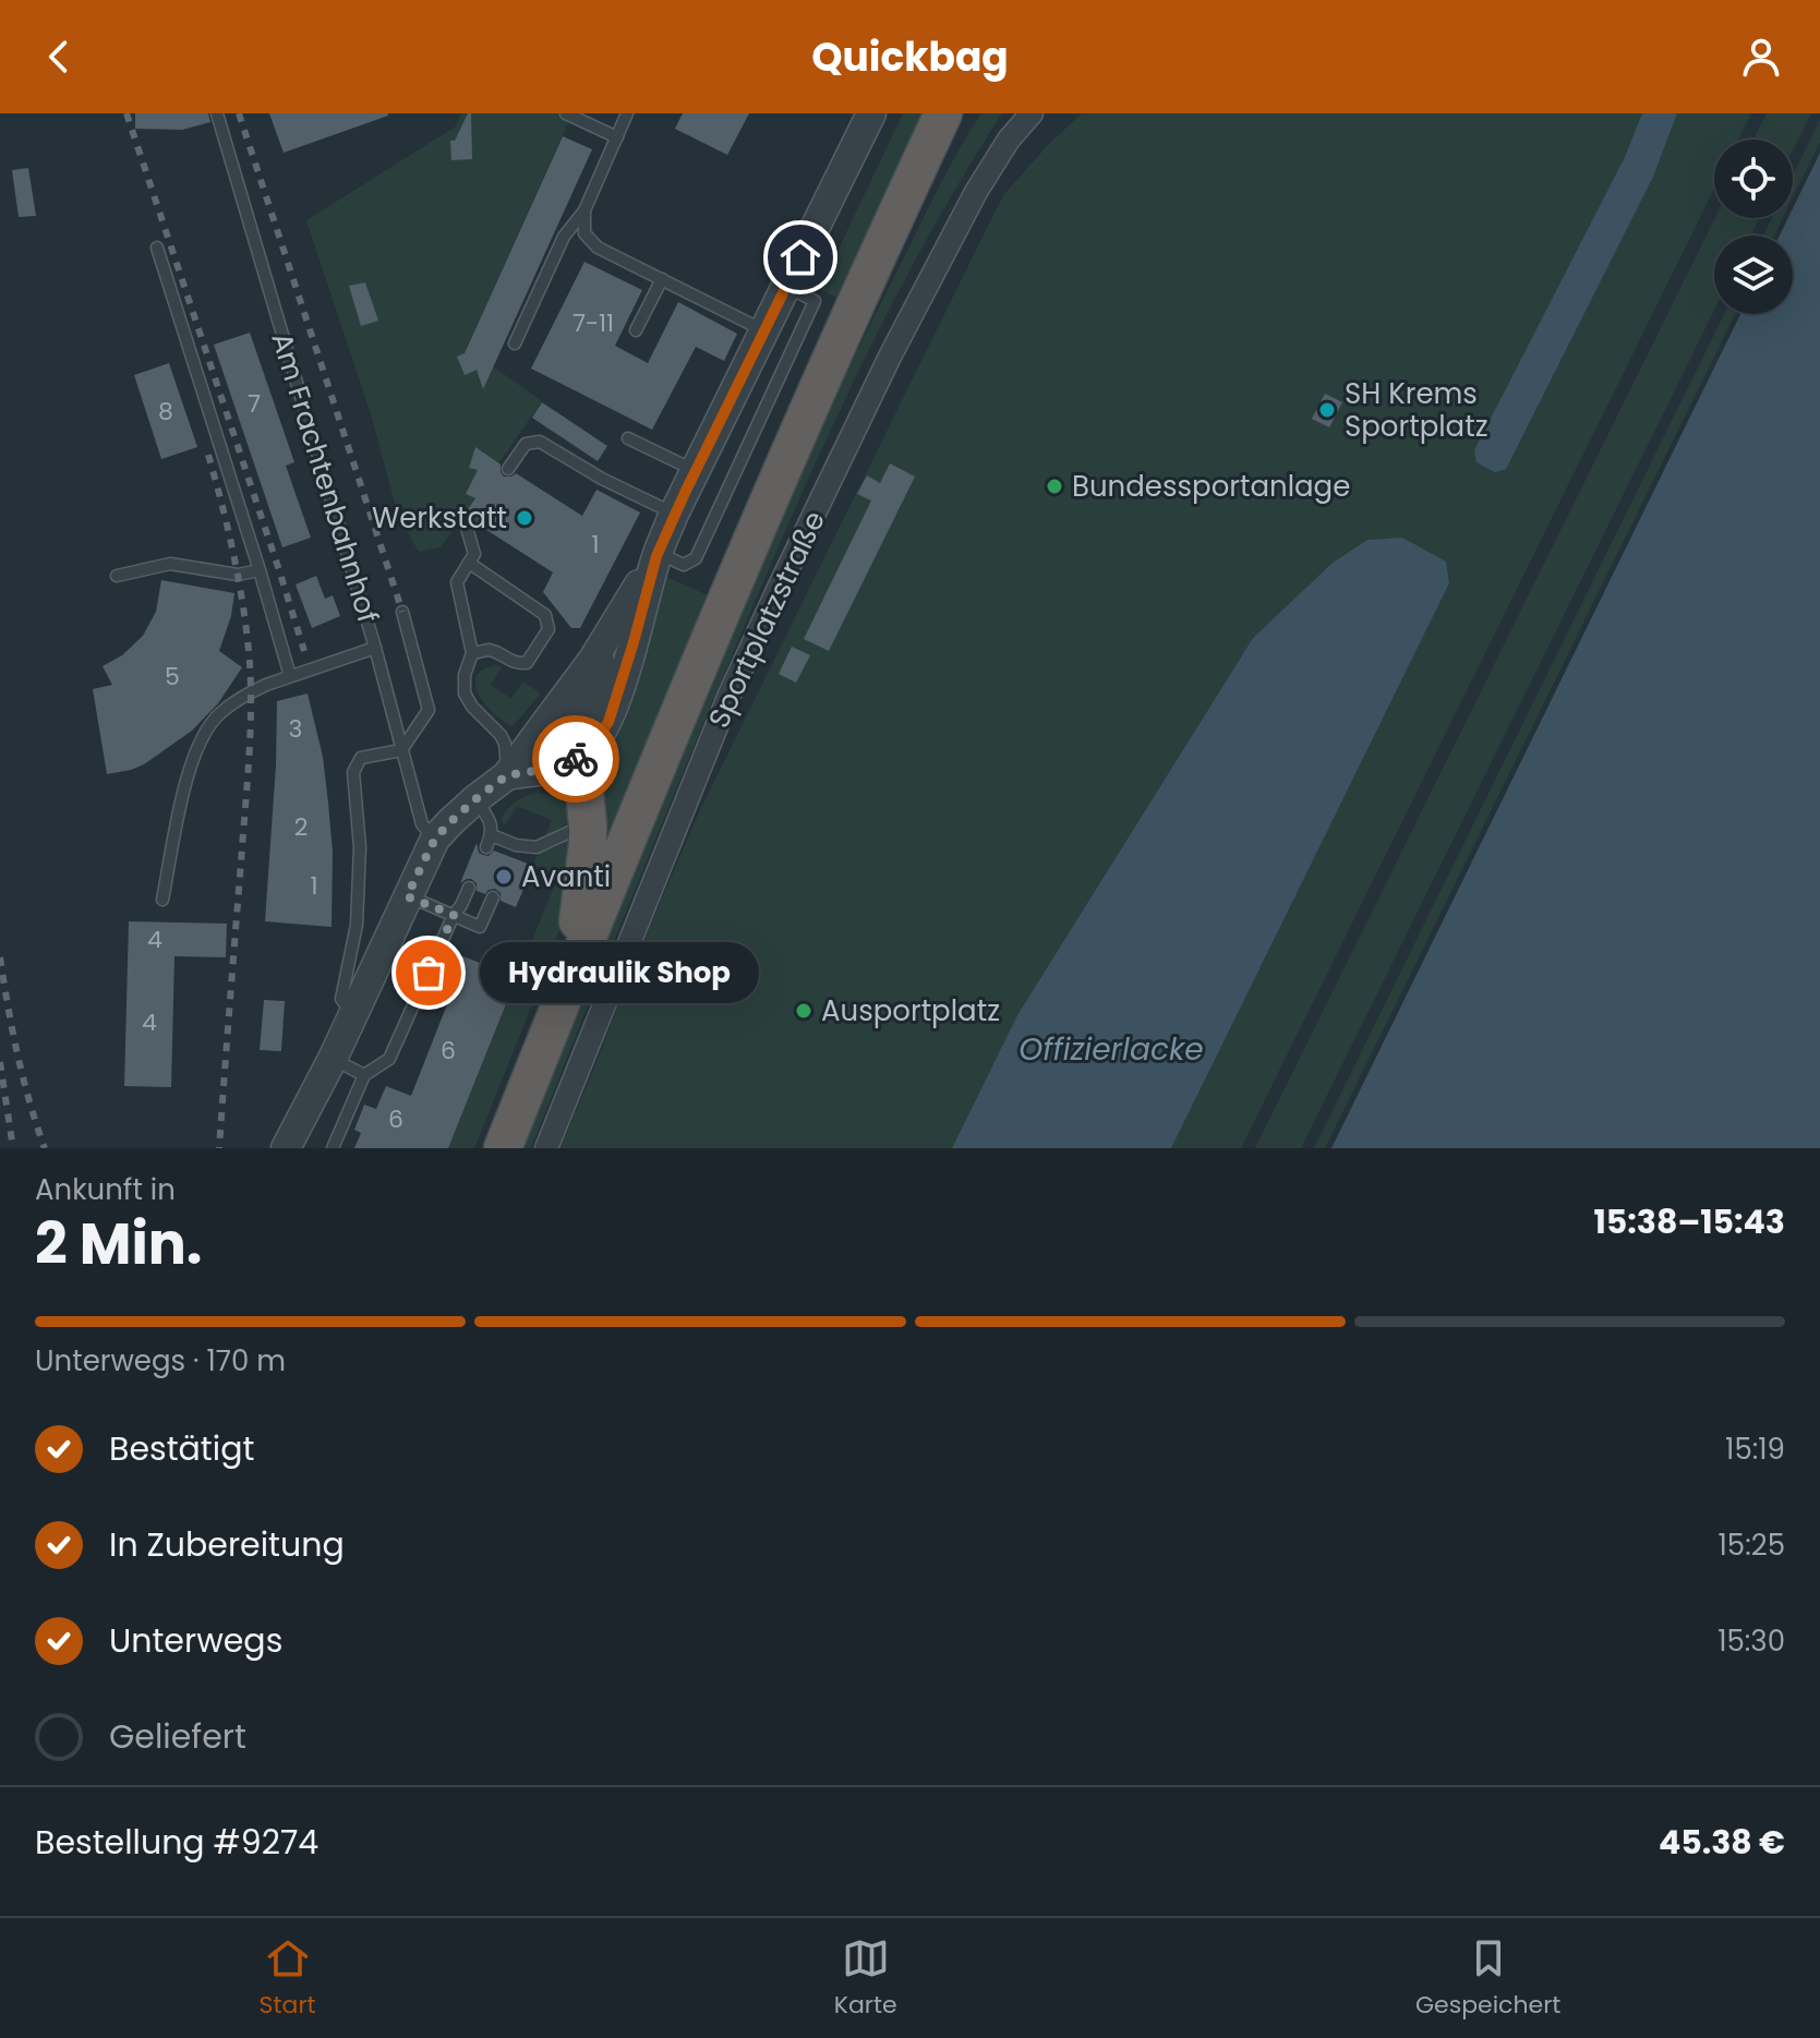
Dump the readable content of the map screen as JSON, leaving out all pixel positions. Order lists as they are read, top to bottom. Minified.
{"streets":{"street":["Sportplatzstraße"],"lane":["Am Frachtenbahnhof"]},"water":["Offizierlacke"],"places":["SH Krems Sportplatz","Bundessportanlage","Werkstatt","Avanti","Hydraulik Shop","Ausportplatz"],"house_numbers":["7-11","7","8","1","5","3","2","1","4","4","6","6"],"page":{"header":"Quickbag","bubble":"Hydraulik Shop","heading":["2 Min.","Ankunft in","15:38–15:43"],"panel":["Bestellung #9274","45.38 €"],"bar":"Unterwegs · 170 m","list":[["Bestätigt","15:19"],["In Zubereitung","15:25"],["Unterwegs","15:30"],"Geliefert"],"tabs":["Start","Karte","Gespeichert"]}}
